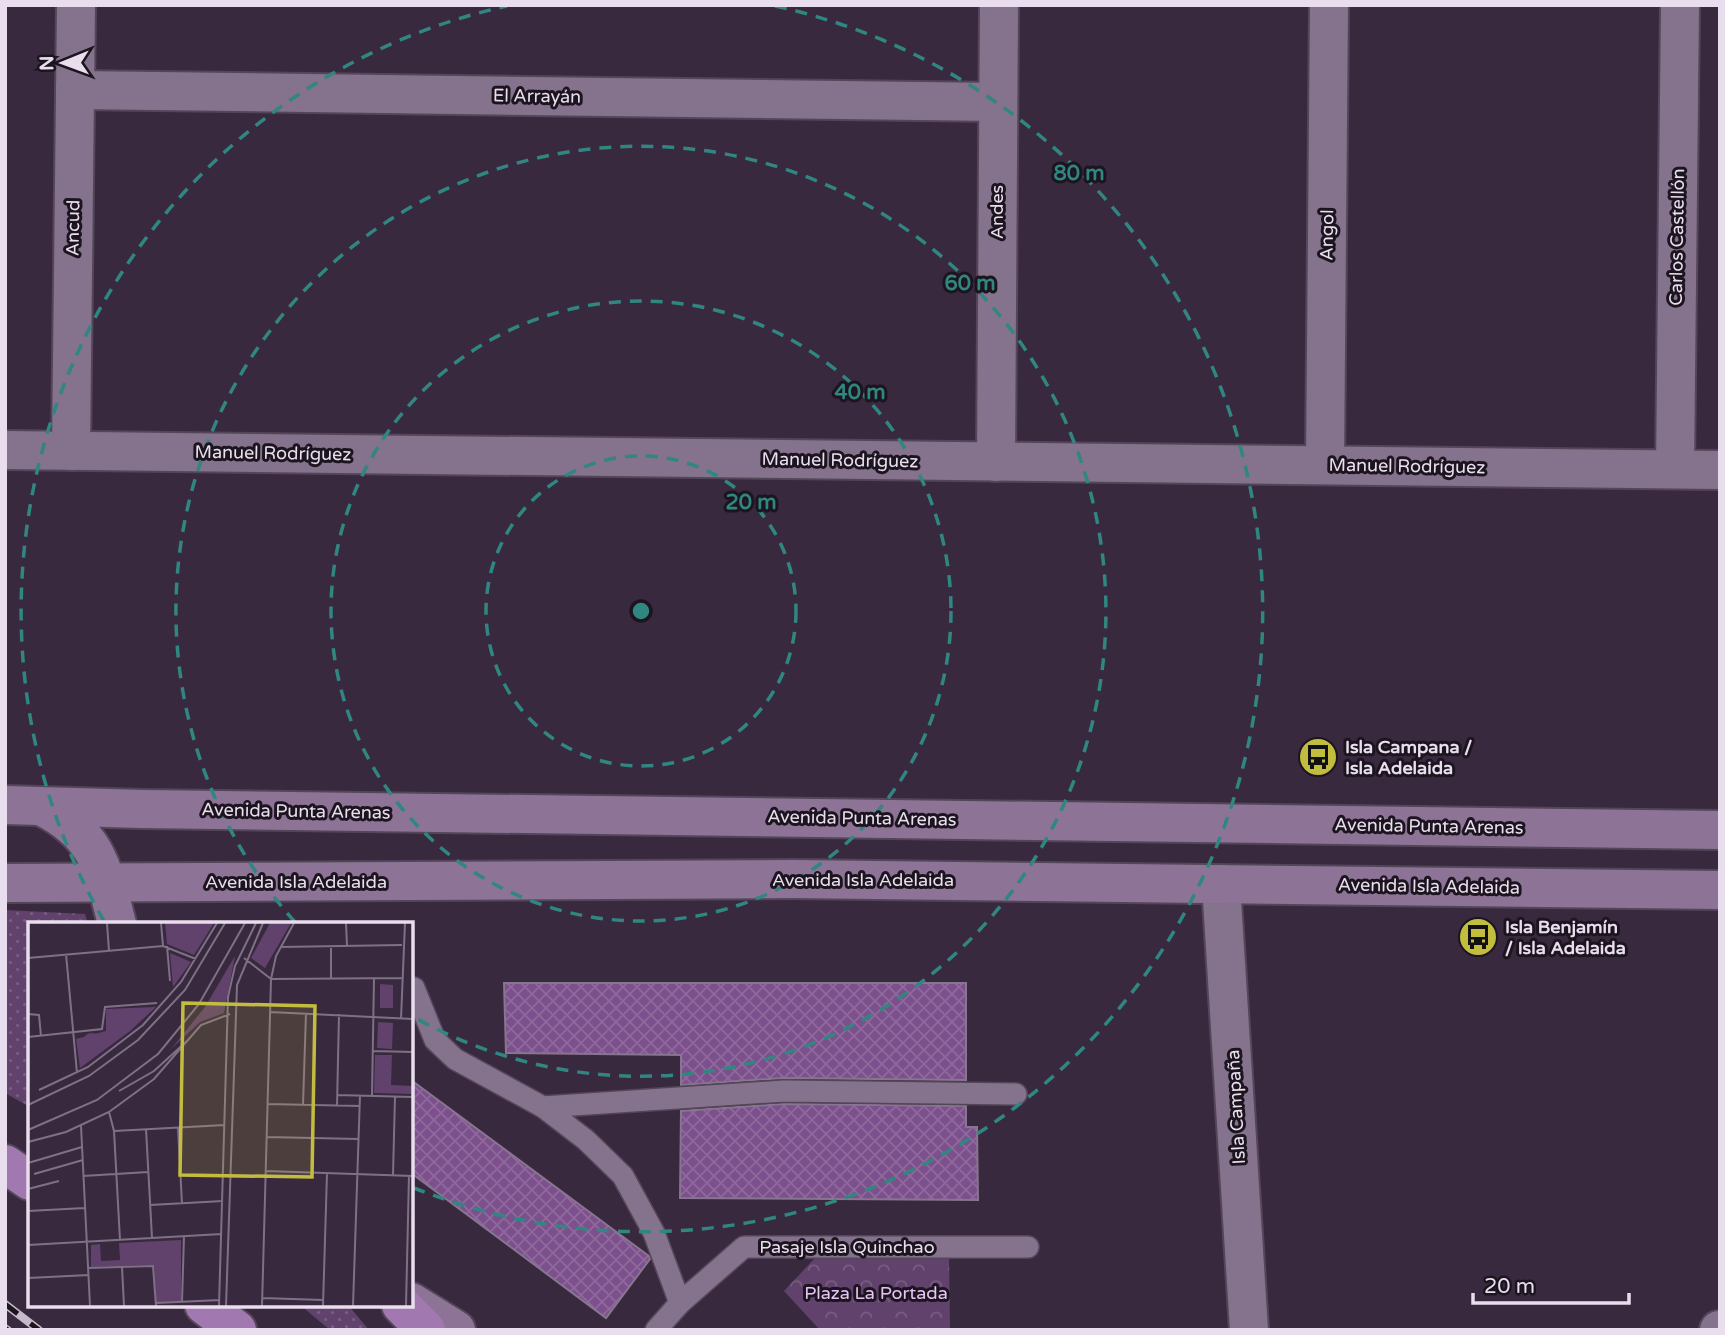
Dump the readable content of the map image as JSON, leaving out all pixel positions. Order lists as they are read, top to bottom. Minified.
{"streets":{"main road":["Avenida Punta Arenas","Avenida Isla Adelaida"],"street":["El Arrayán","Andes","Ancud","Angol","Carlos Castellón","Manuel Rodríguez","Isla Campaña"],"lane":["Pasaje Isla Quinchao"]},"crossings":[["El Arrayán","Andes"],["El Arrayán","Ancud"],["Andes","Manuel Rodríguez"],["Ancud","Manuel Rodríguez"],["Angol","Manuel Rodríguez"],["Carlos Castellón","Manuel Rodríguez"],["Avenida Isla Adelaida","Isla Campaña"]],"parks":["Plaza La Portada"],"places":{"bus stop":["Isla Campana / Isla Adelaida","Isla Benjamín / Isla Adelaida"]},"scale_bar":"20 m","north":"left","rings":["80 m","60 m","40 m","20 m"]}
